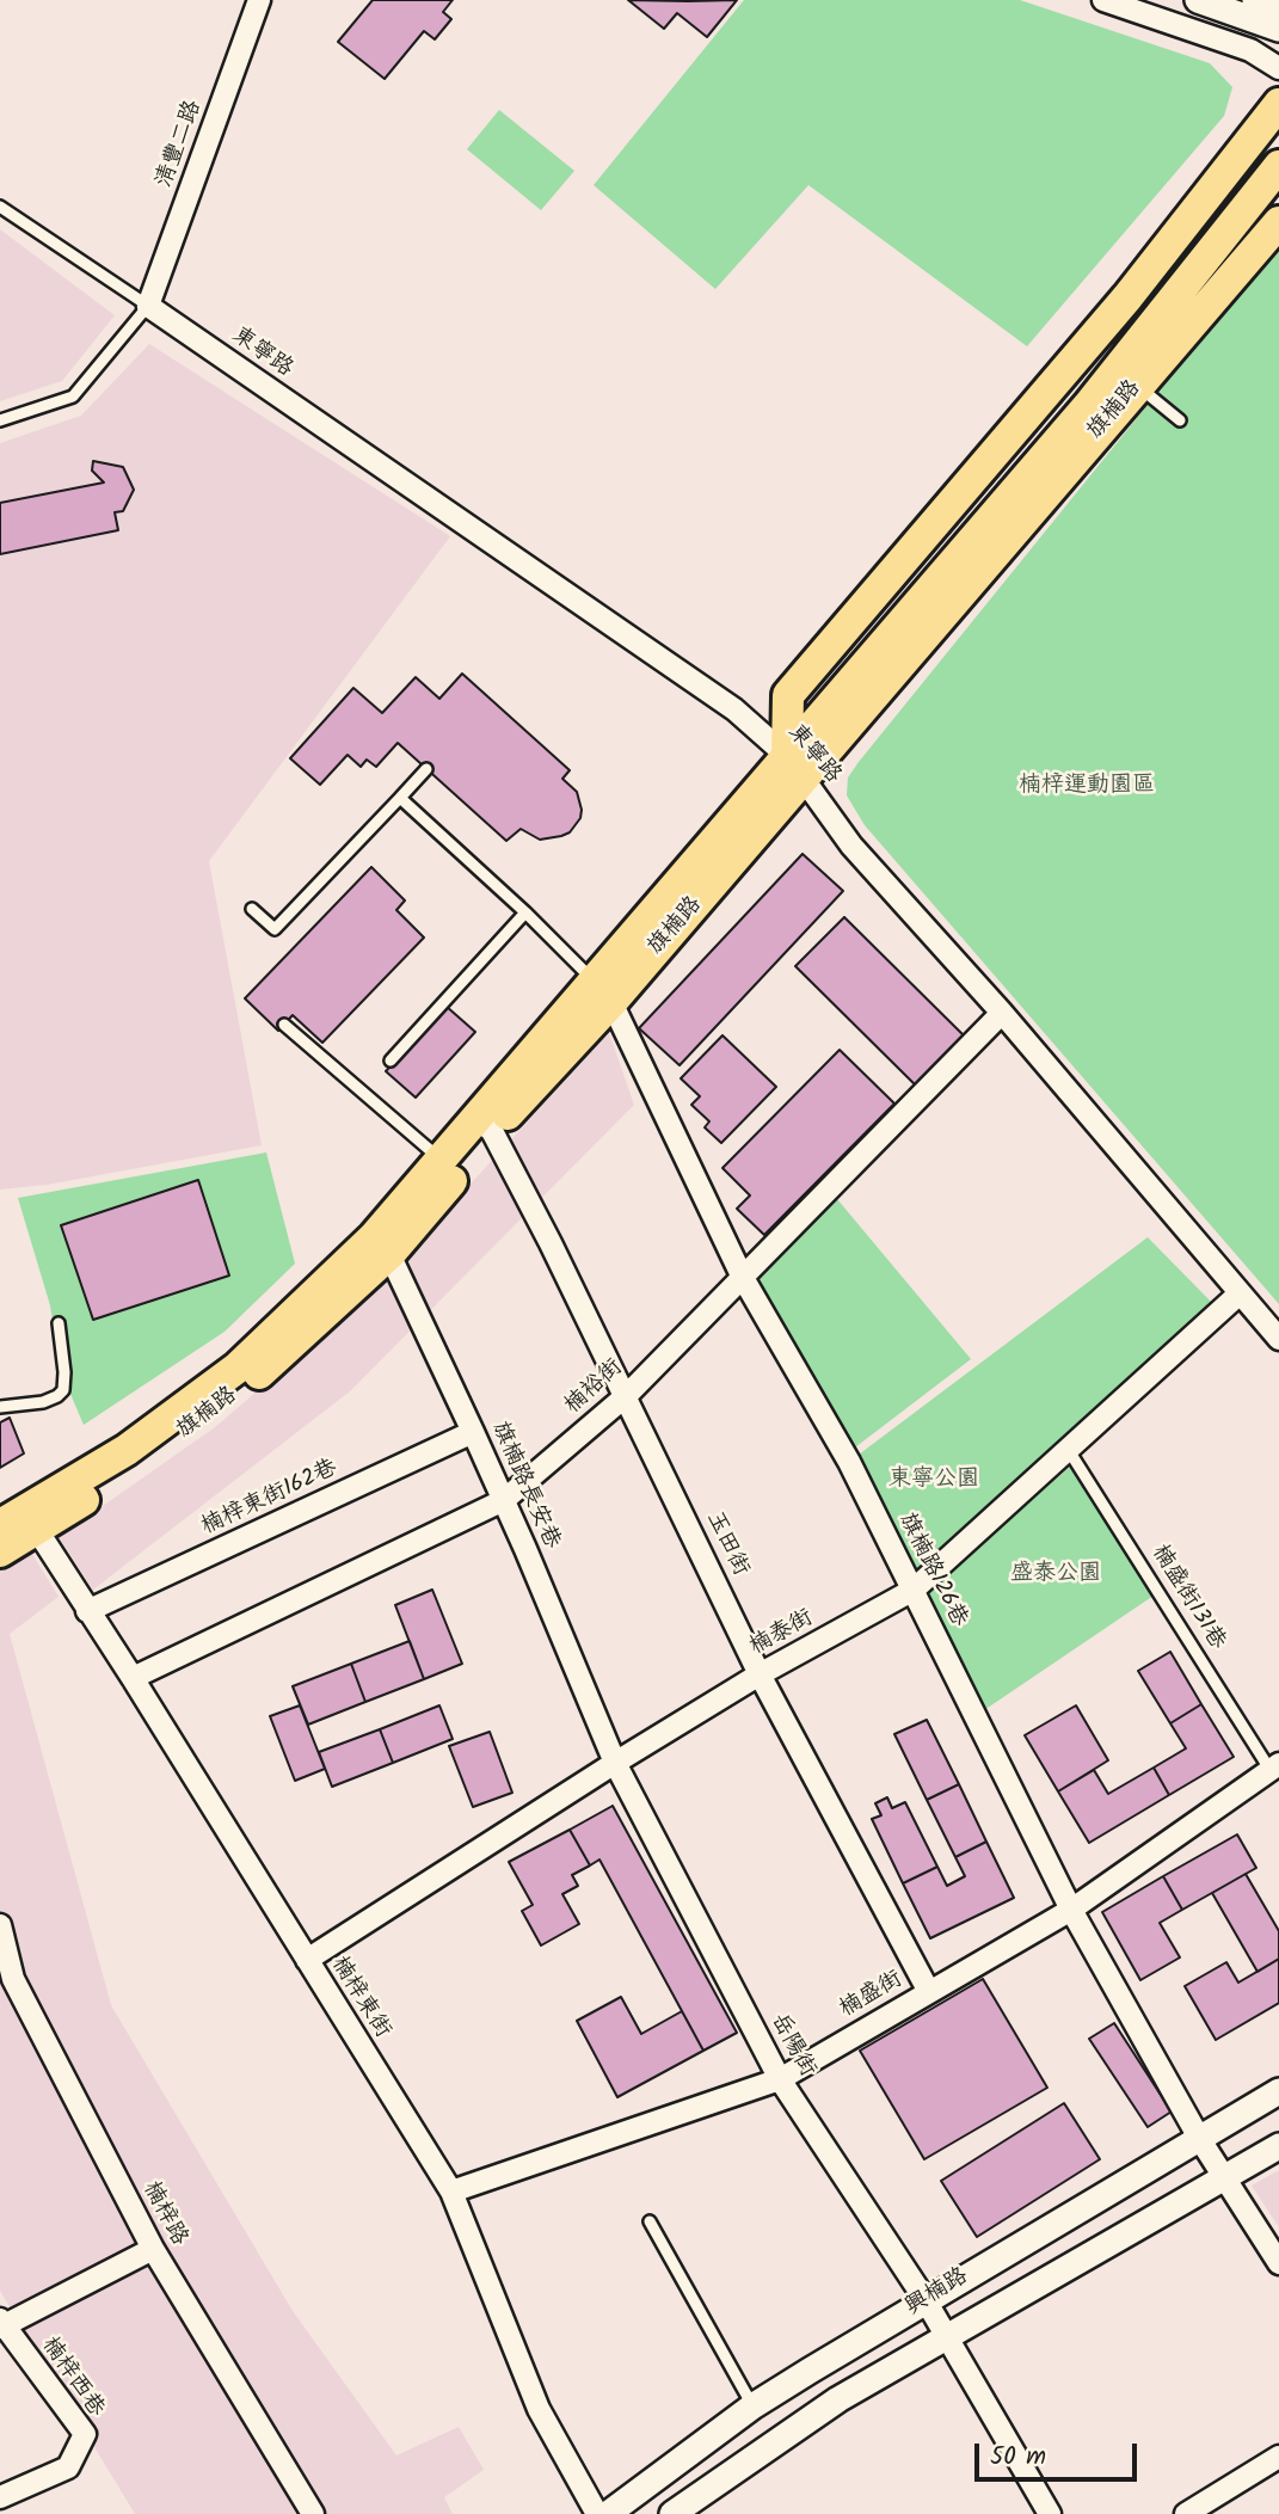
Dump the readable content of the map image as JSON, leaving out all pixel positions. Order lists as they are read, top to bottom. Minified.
{"streets":{"main road":["旗楠路"],"street":["清豐二路","東寧路","楠裕街","旗楠路長安巷","楠梓東街162巷","玉田街","旗楠路126巷","楠泰街","楠盛街","楠梓東街","岳陽街","楠梓路","興楠路","楠梓西巷"],"lane":["楠盛街131巷"]},"crossings":[["清豐二路","東寧路"],["東寧路","旗楠路"],["東寧路","楠裕街"],["東寧路","楠泰街"],["旗楠路","旗楠路長安巷"],["旗楠路","玉田街"],["旗楠路","旗楠路126巷"],["旗楠路","楠梓東街"],["楠裕街","旗楠路長安巷"],["楠裕街","玉田街"],["楠裕街","旗楠路126巷"],["楠裕街","楠梓東街"],["旗楠路長安巷","楠梓東街162巷"],["旗楠路長安巷","楠泰街"],["旗楠路長安巷","岳陽街"],["楠梓東街162巷","楠梓東街"],["玉田街","楠泰街"],["玉田街","楠盛街"],["旗楠路126巷","楠泰街"],["旗楠路126巷","楠盛街"],["旗楠路126巷","興楠路"],["楠盛街131巷","楠泰街"],["楠盛街131巷","楠盛街"],["楠泰街","楠梓東街"],["楠泰街","岳陽街"],["楠盛街","楠梓東街"],["楠盛街","岳陽街"],["岳陽街","興楠路"]],"parks":["楠梓運動園區","東寧公園","盛泰公園"],"scale_bar":"50 m"}
